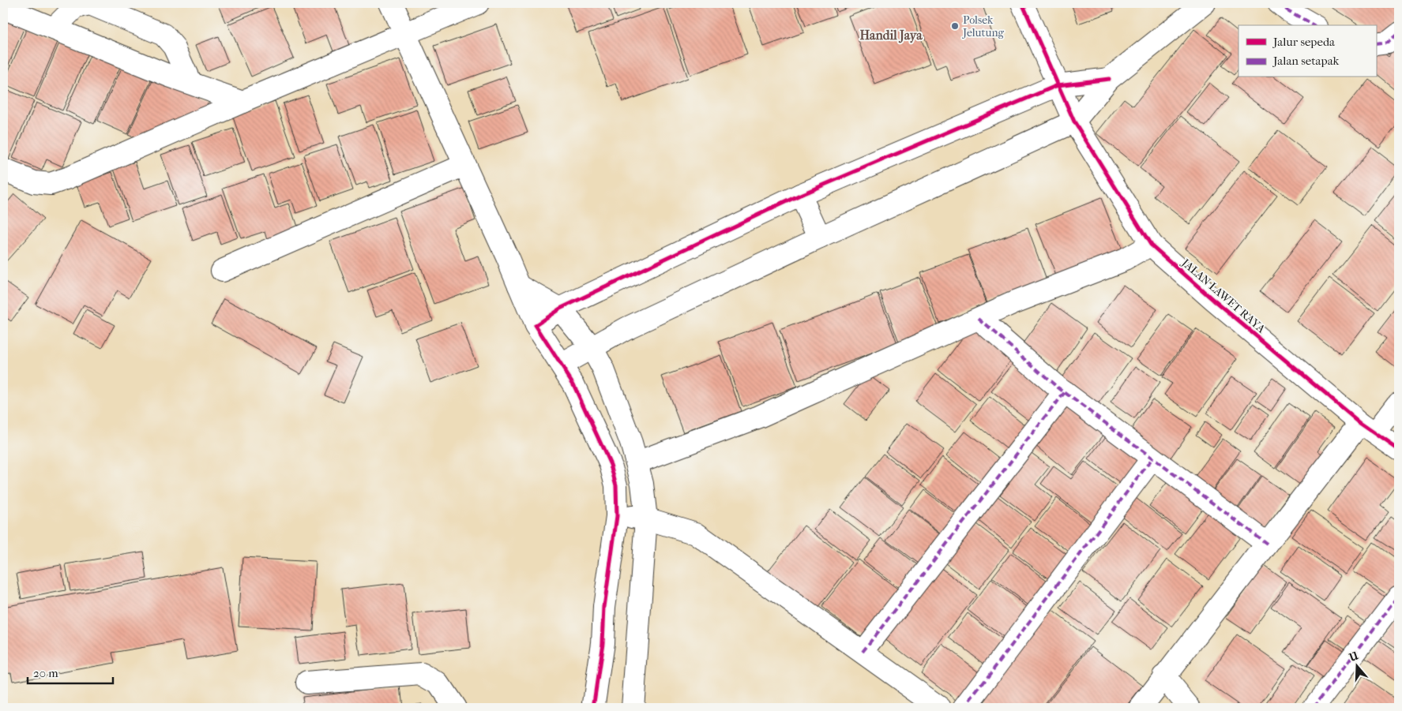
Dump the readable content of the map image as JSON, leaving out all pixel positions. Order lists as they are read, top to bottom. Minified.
{"streets":{"street":["JALAN LAWET RAYA"]},"districts":["Handil Jaya"],"places":["Polsek Jelutung"],"legend":["Jalur sepeda","Jalan setapak"],"scale_bar":"20 m","north":"top"}
